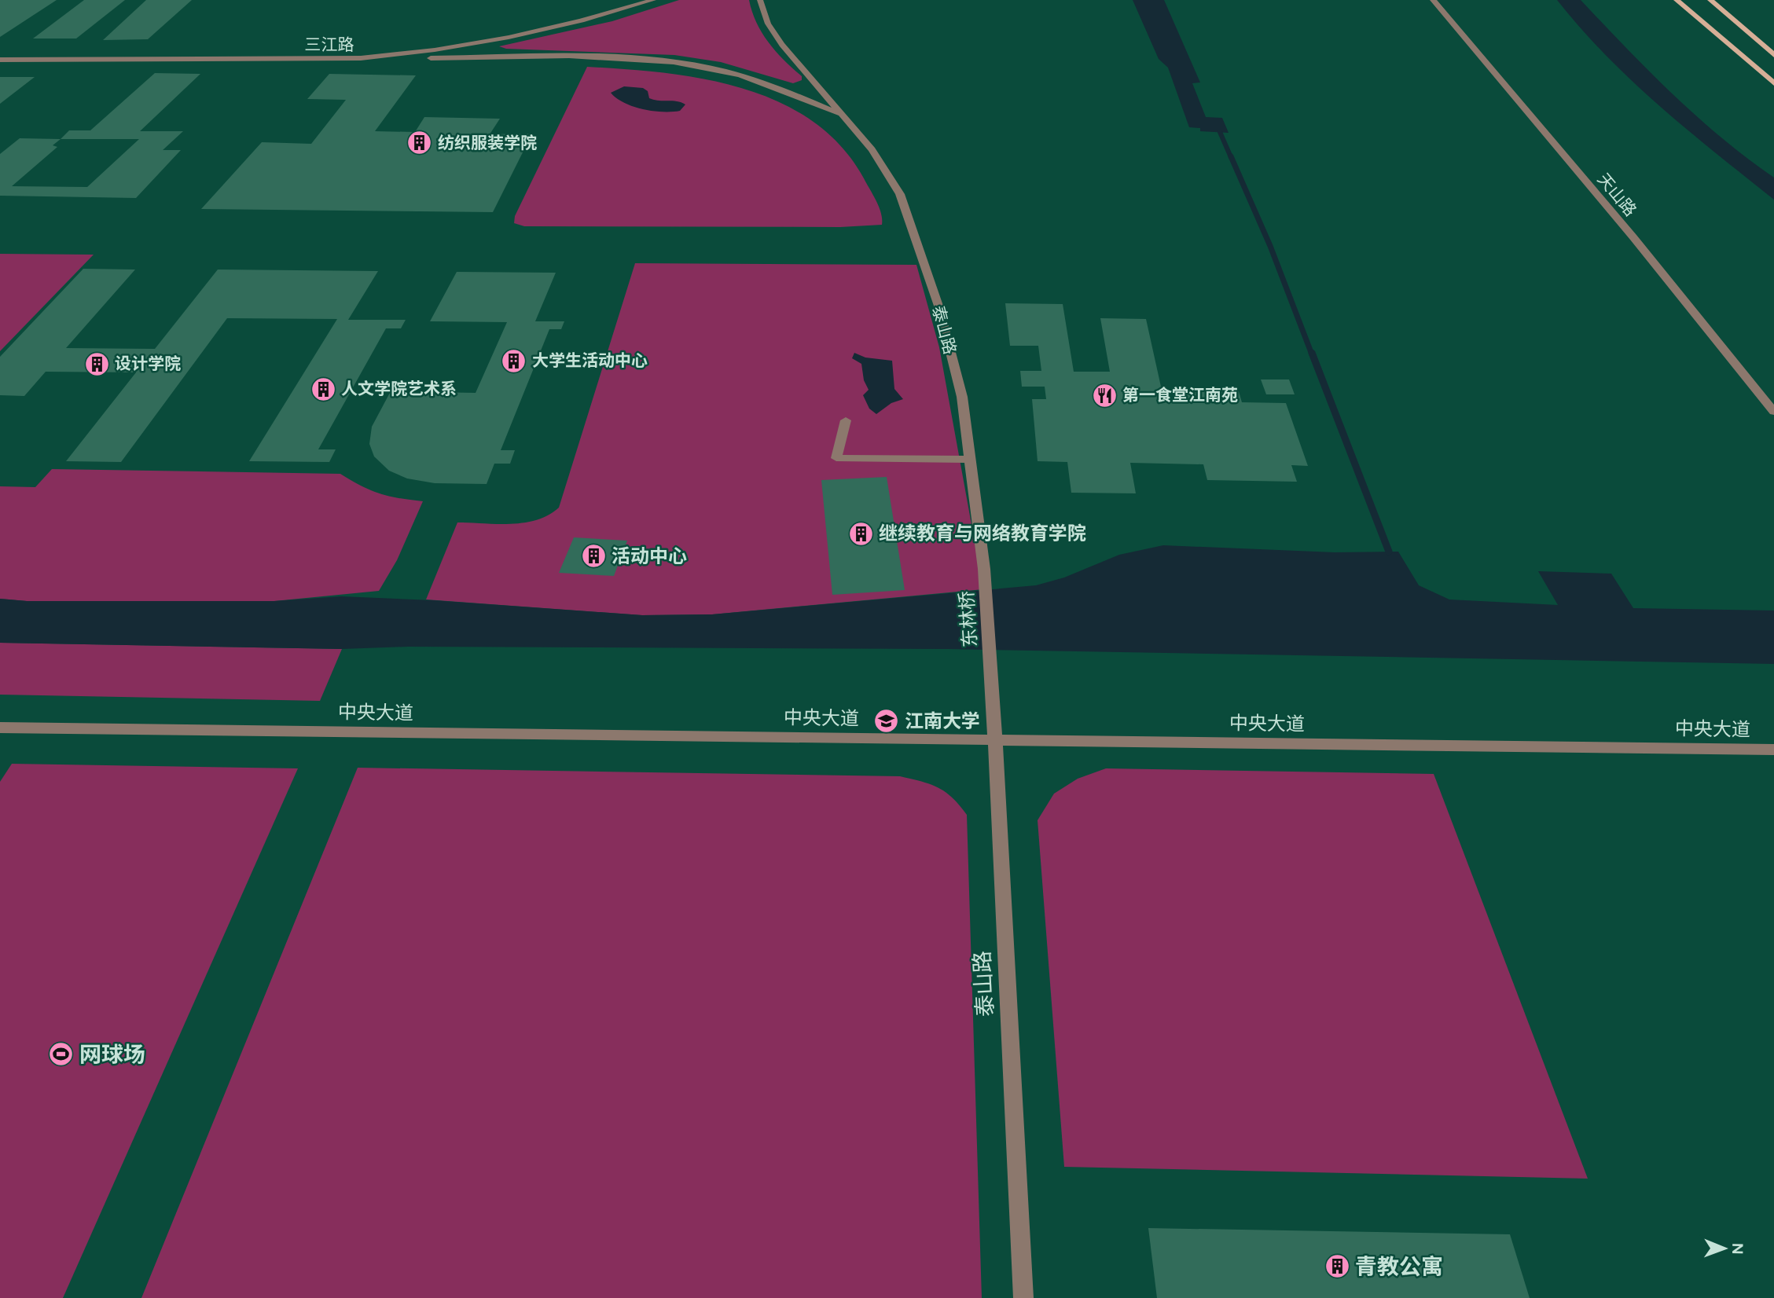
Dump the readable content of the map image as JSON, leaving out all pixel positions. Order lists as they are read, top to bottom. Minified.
{"streets":{"street":["三江路","天山路","泰山路","东林桥","中央大道"]},"crossings":[["泰山路","东林桥"],["泰山路","中央大道"]],"places":{"building":["纺织服装学院","大学生活动中心","设计学院","人文学院艺术系","继续教育与网络教育学院","活动中心","青教公寓"],"restaurant":["第一食堂江南苑"],"school or university":["江南大学"],"sports":["网球场"]},"north":"right"}
